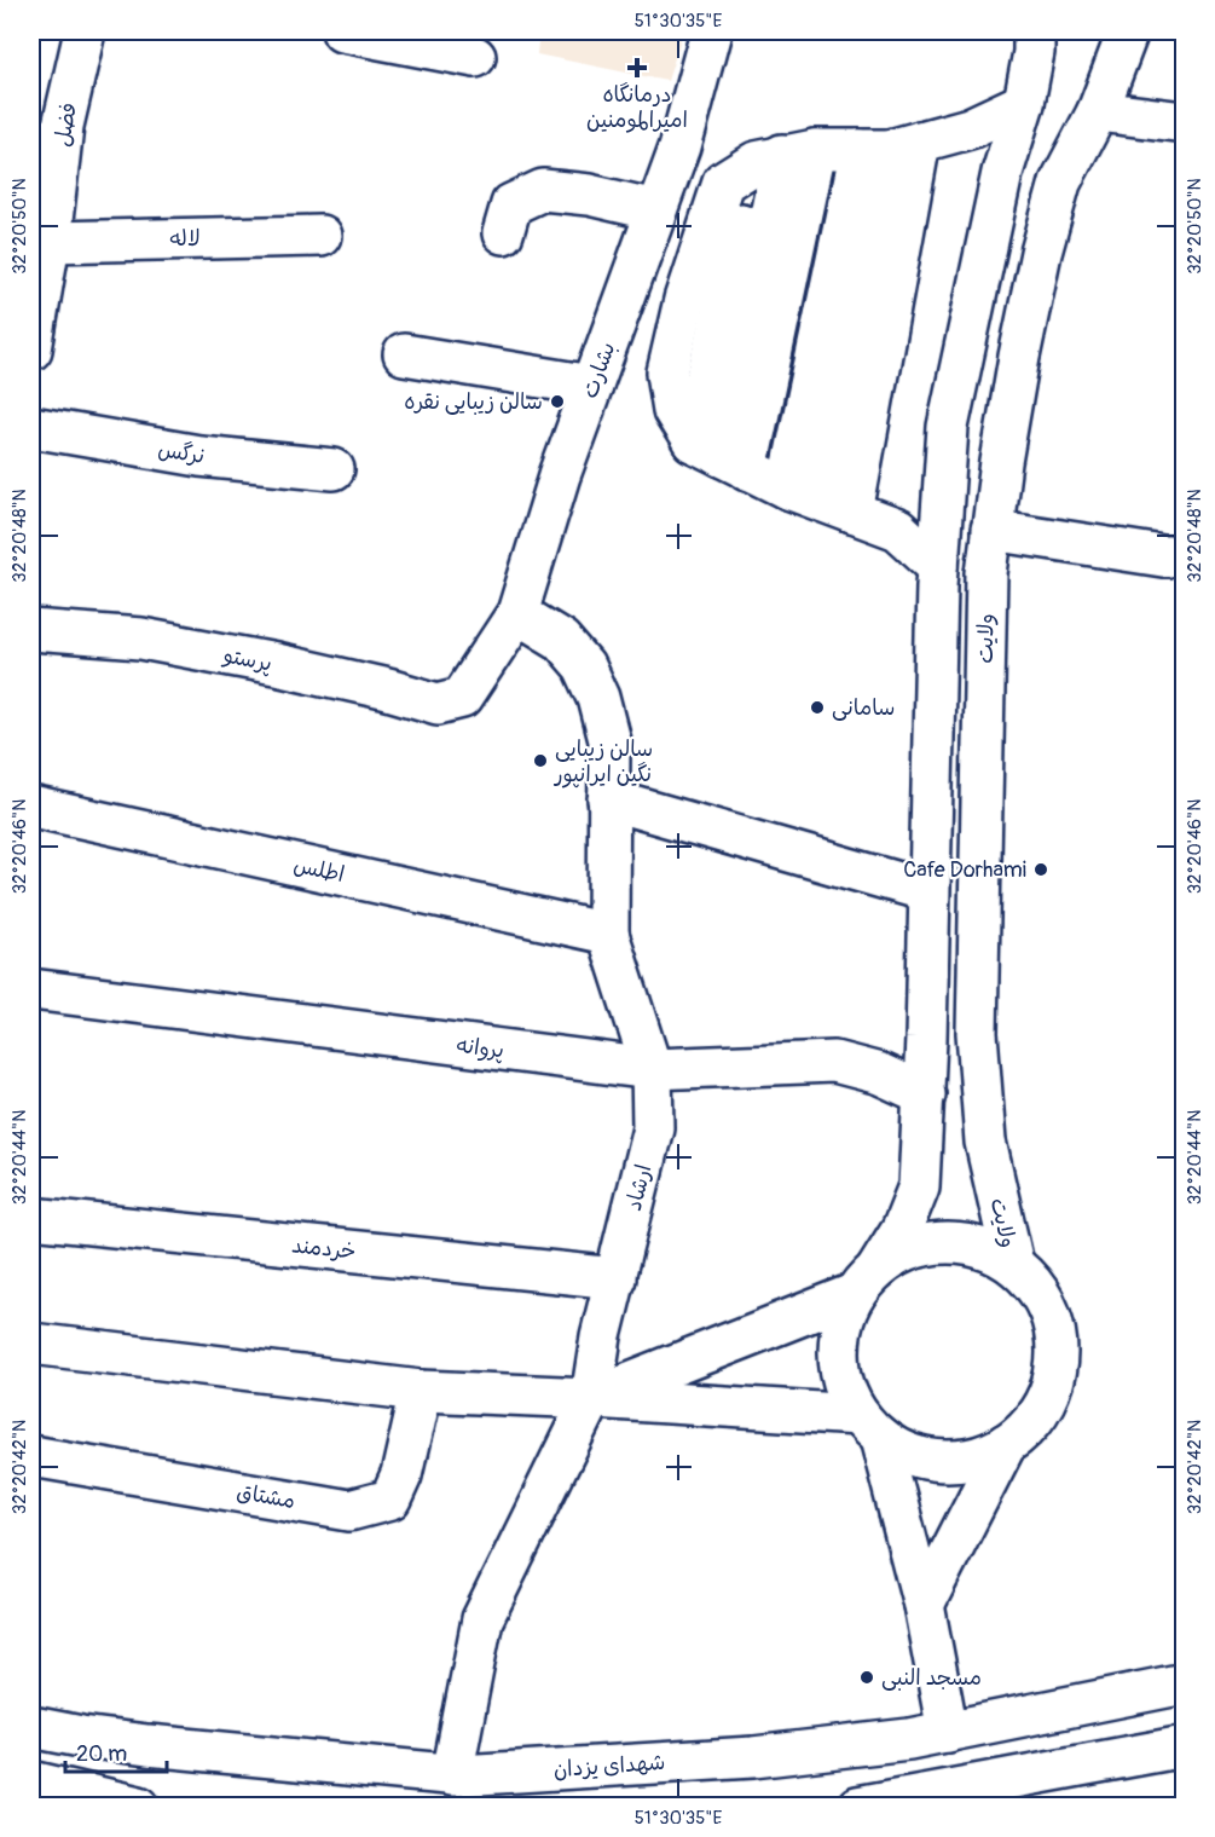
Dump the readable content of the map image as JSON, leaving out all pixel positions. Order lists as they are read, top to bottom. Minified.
{"streets":{"street":["فضل","لاله","بشارت","نرگس","ولایت","پرستو","اطلس","پروانه","ارشاد","خردمند","مشتاق","شهدای یزدان"]},"crossings":[["فضل","لاله"],["بشارت","پرستو"],["بشارت","ارشاد"],["اطلس","ارشاد"],["پروانه","ارشاد"],["ارشاد","خردمند"],["ارشاد","شهدای یزدان"]],"places":{"health":["درمانگاه امیرالمومنین"],"other":["سالن زیبایی نقره","سامانی","سالن زیبایی نگین ایرانپور","Cafe Dorhami","مسجد النبی"]},"scale_bar":"20 m","coordinates":["51°30'35\"E","32°20'50\"N","32°20'48\"N","32°20'46\"N","32°20'44\"N","32°20'42\"N"]}
